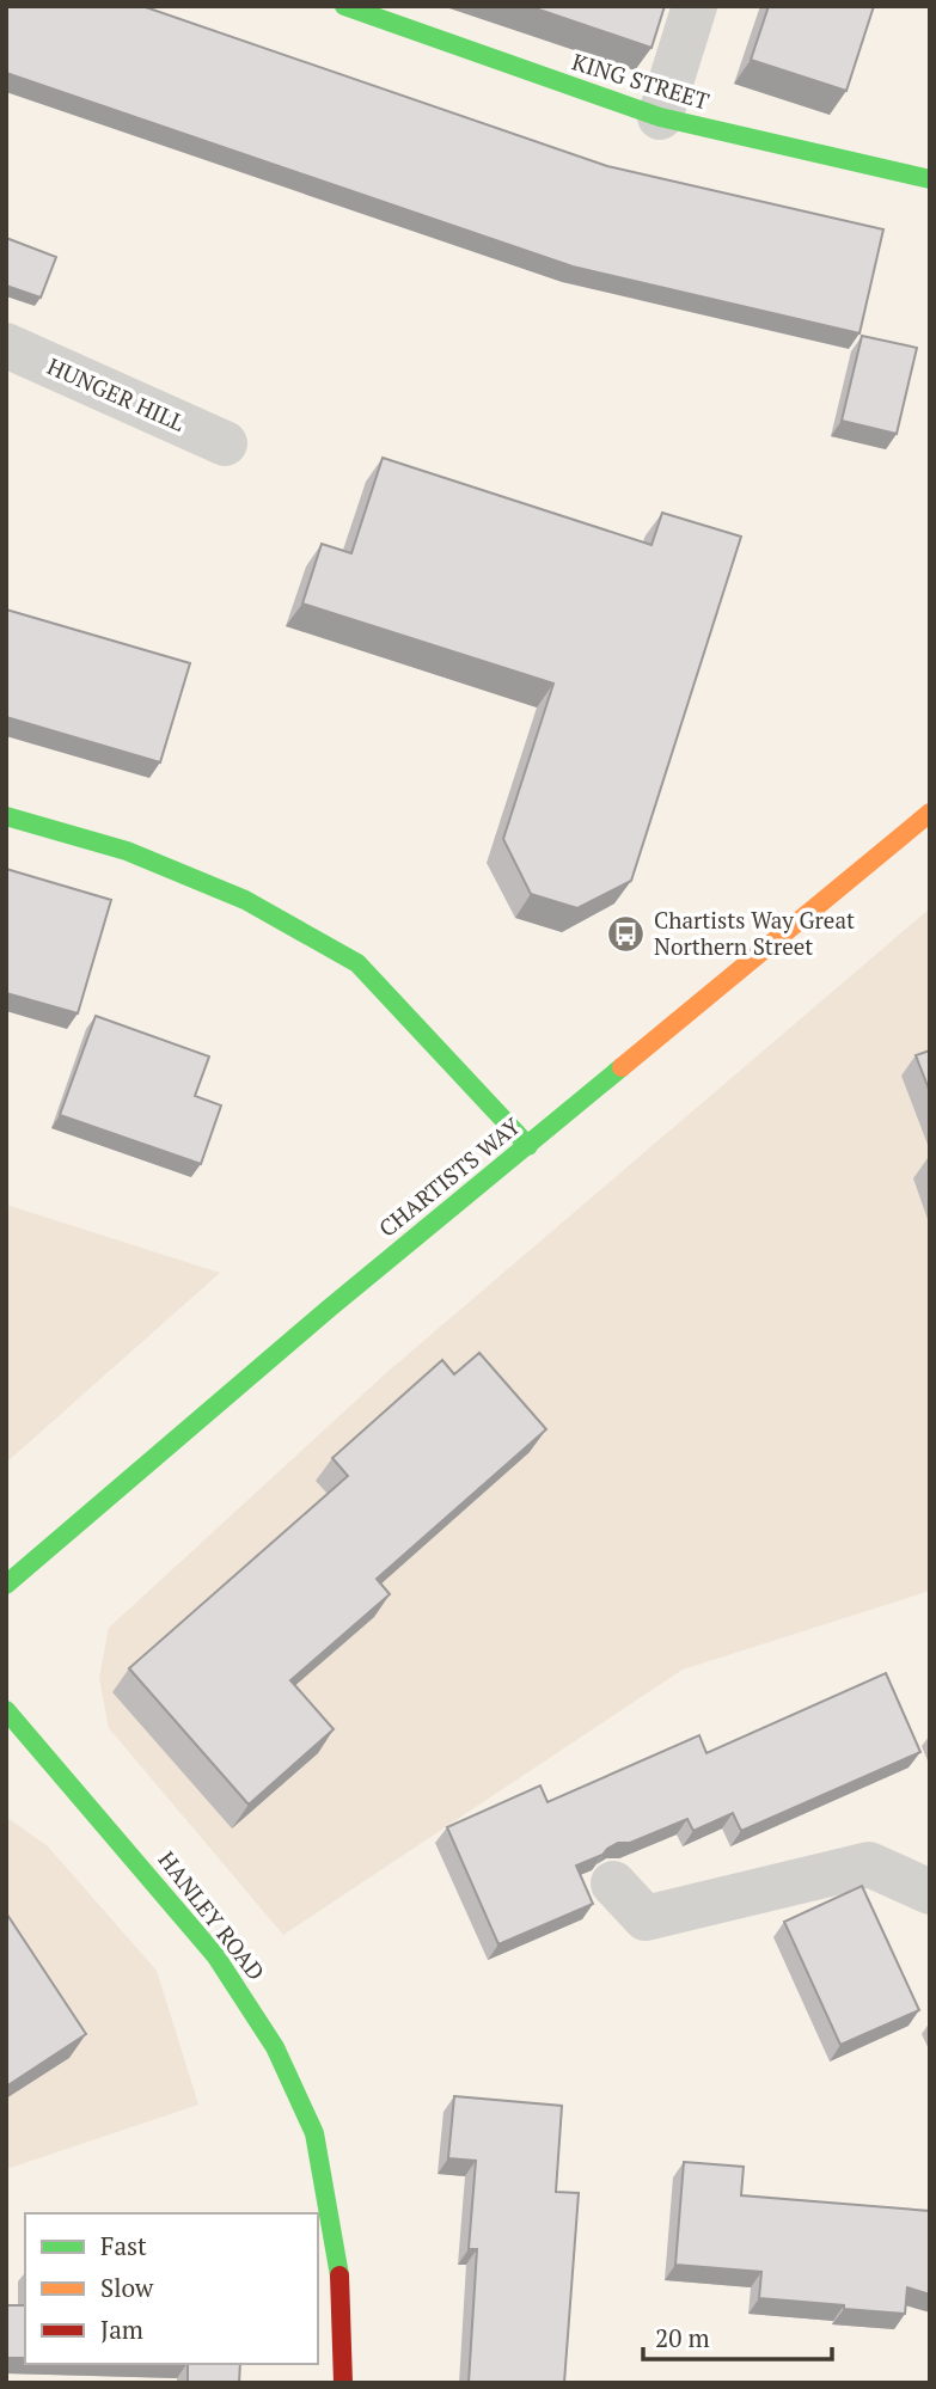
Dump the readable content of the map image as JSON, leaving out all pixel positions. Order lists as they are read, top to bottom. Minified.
{"streets":{"street":["KING STREET","HUNGER HILL","CHARTISTS WAY","HANLEY ROAD"]},"places":{"bus stop":["Chartists Way Great Northern Street"]},"legend":["Fast","Slow","Jam"],"scale_bar":"20 m"}
